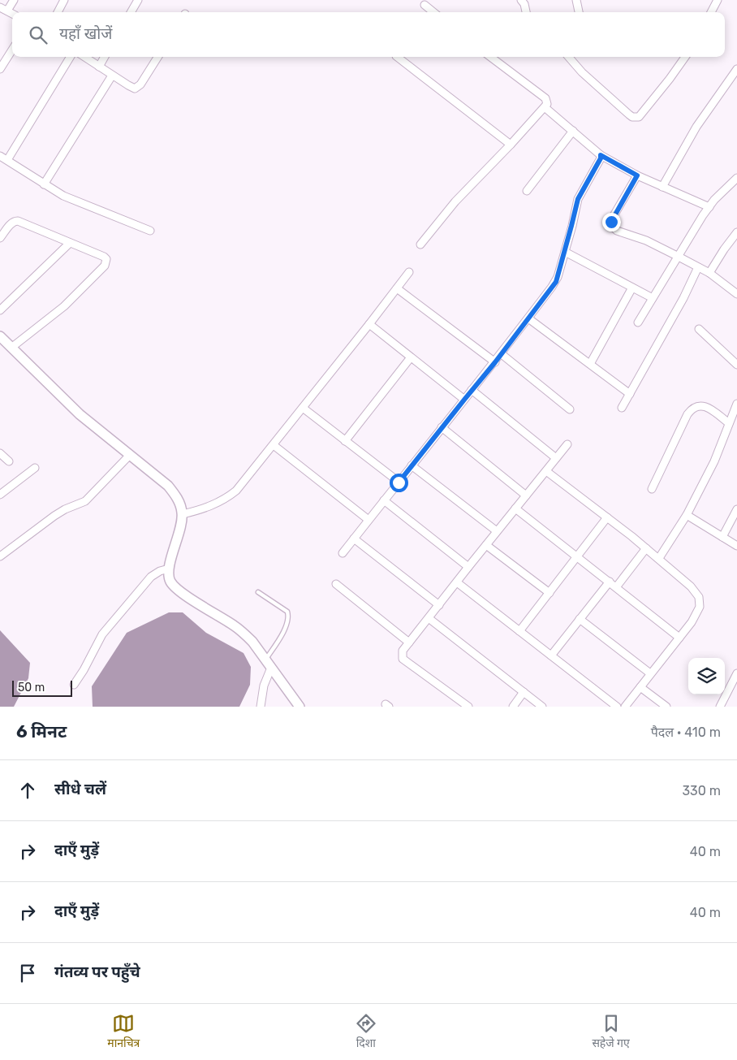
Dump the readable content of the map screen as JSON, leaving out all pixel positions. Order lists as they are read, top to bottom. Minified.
{"scale_bar":"50 m","page":{"search":"यहाँ खोजें","scale":"50 m","heading":["6 मिनट","पैदल · 410 m"],"list":[["सीधे चलें","330 m"],["दाएँ मुड़ें","40 m"],["दाएँ मुड़ें","40 m"],"गंतव्य पर पहुँचे"],"nav":["मानचित्र","दिशा","सहेजे गए"]}}
